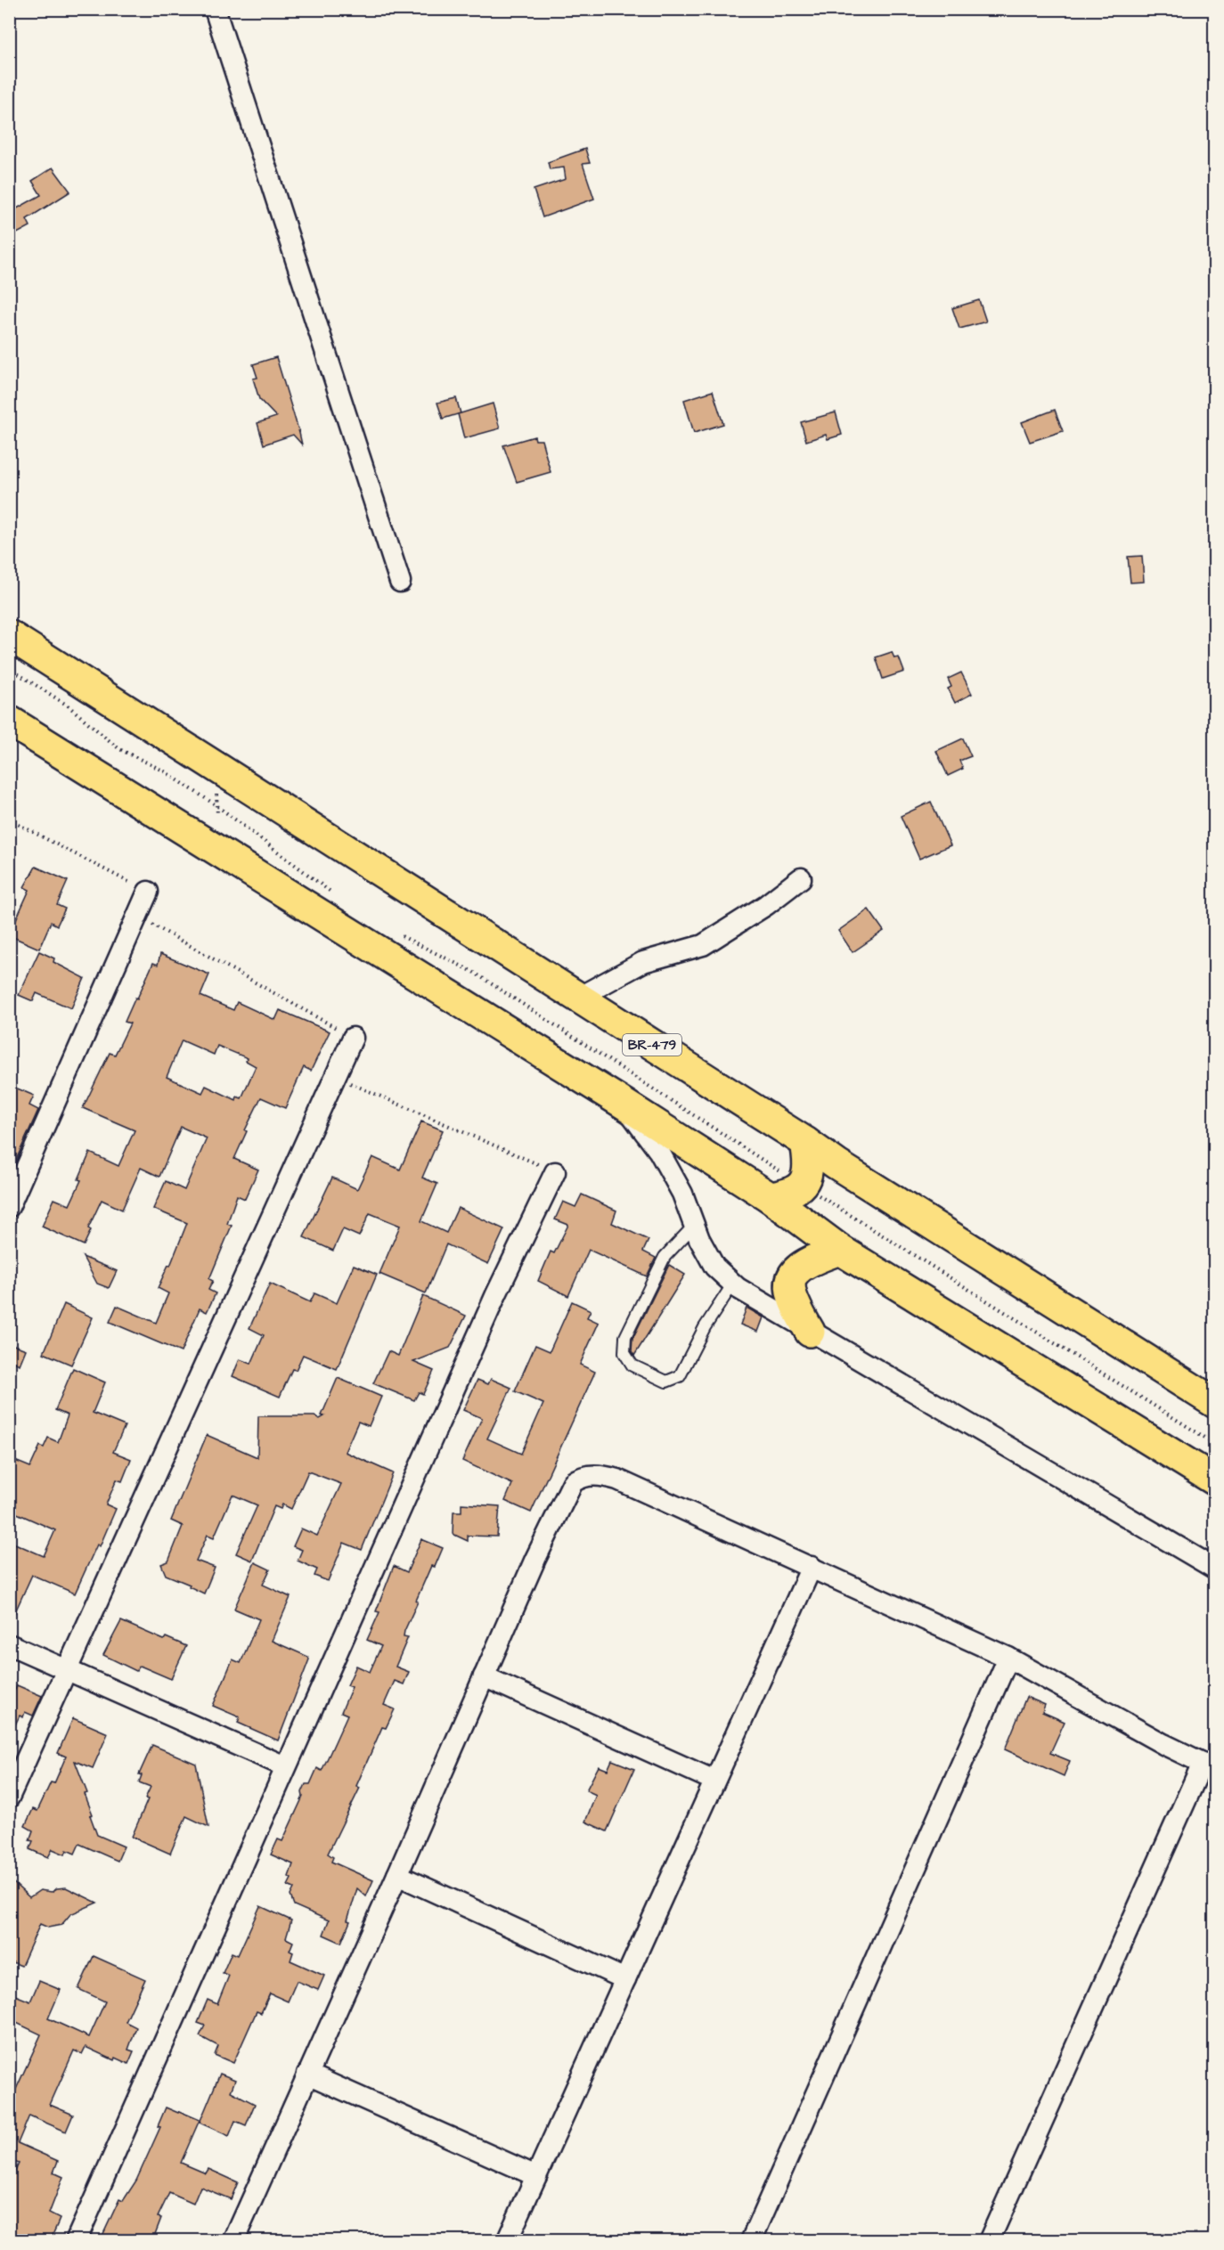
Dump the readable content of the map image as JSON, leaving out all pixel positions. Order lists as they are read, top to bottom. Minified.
{"streets":{"main road":["BR-479"]}}
